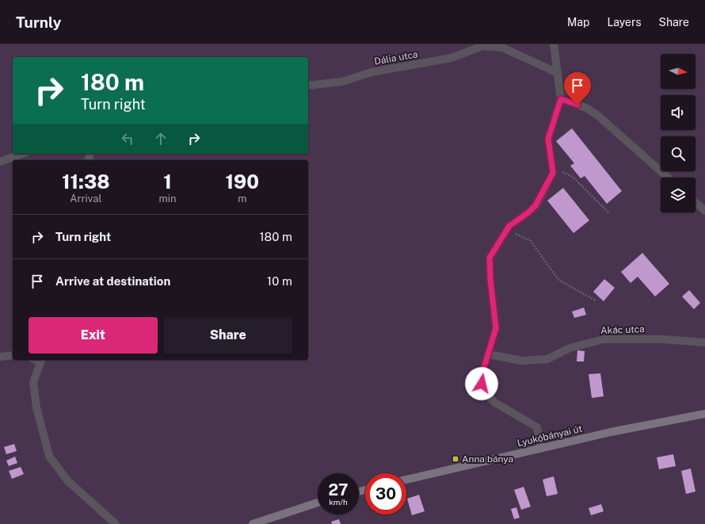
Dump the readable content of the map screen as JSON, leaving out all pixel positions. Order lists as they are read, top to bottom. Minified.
{"streets":{"main road":["Lyukóbányai út"],"street":["Dália utca","Akác utca"]},"places":{"transit":["Anna bánya"]},"north":"right","page":{"header":"Turnly","nav":["Map","Layers","Share"],"turn":["180 m","Turn right"],"eta":["11:38","Arrival","1","min","190","m"],"list":[{"name":"Turn right","value":"180 m"},{"name":"Arrive at destination","value":"10 m"}],"buttons":["Exit","Share"],"speed":"27 km/h","limit":"30"}}
